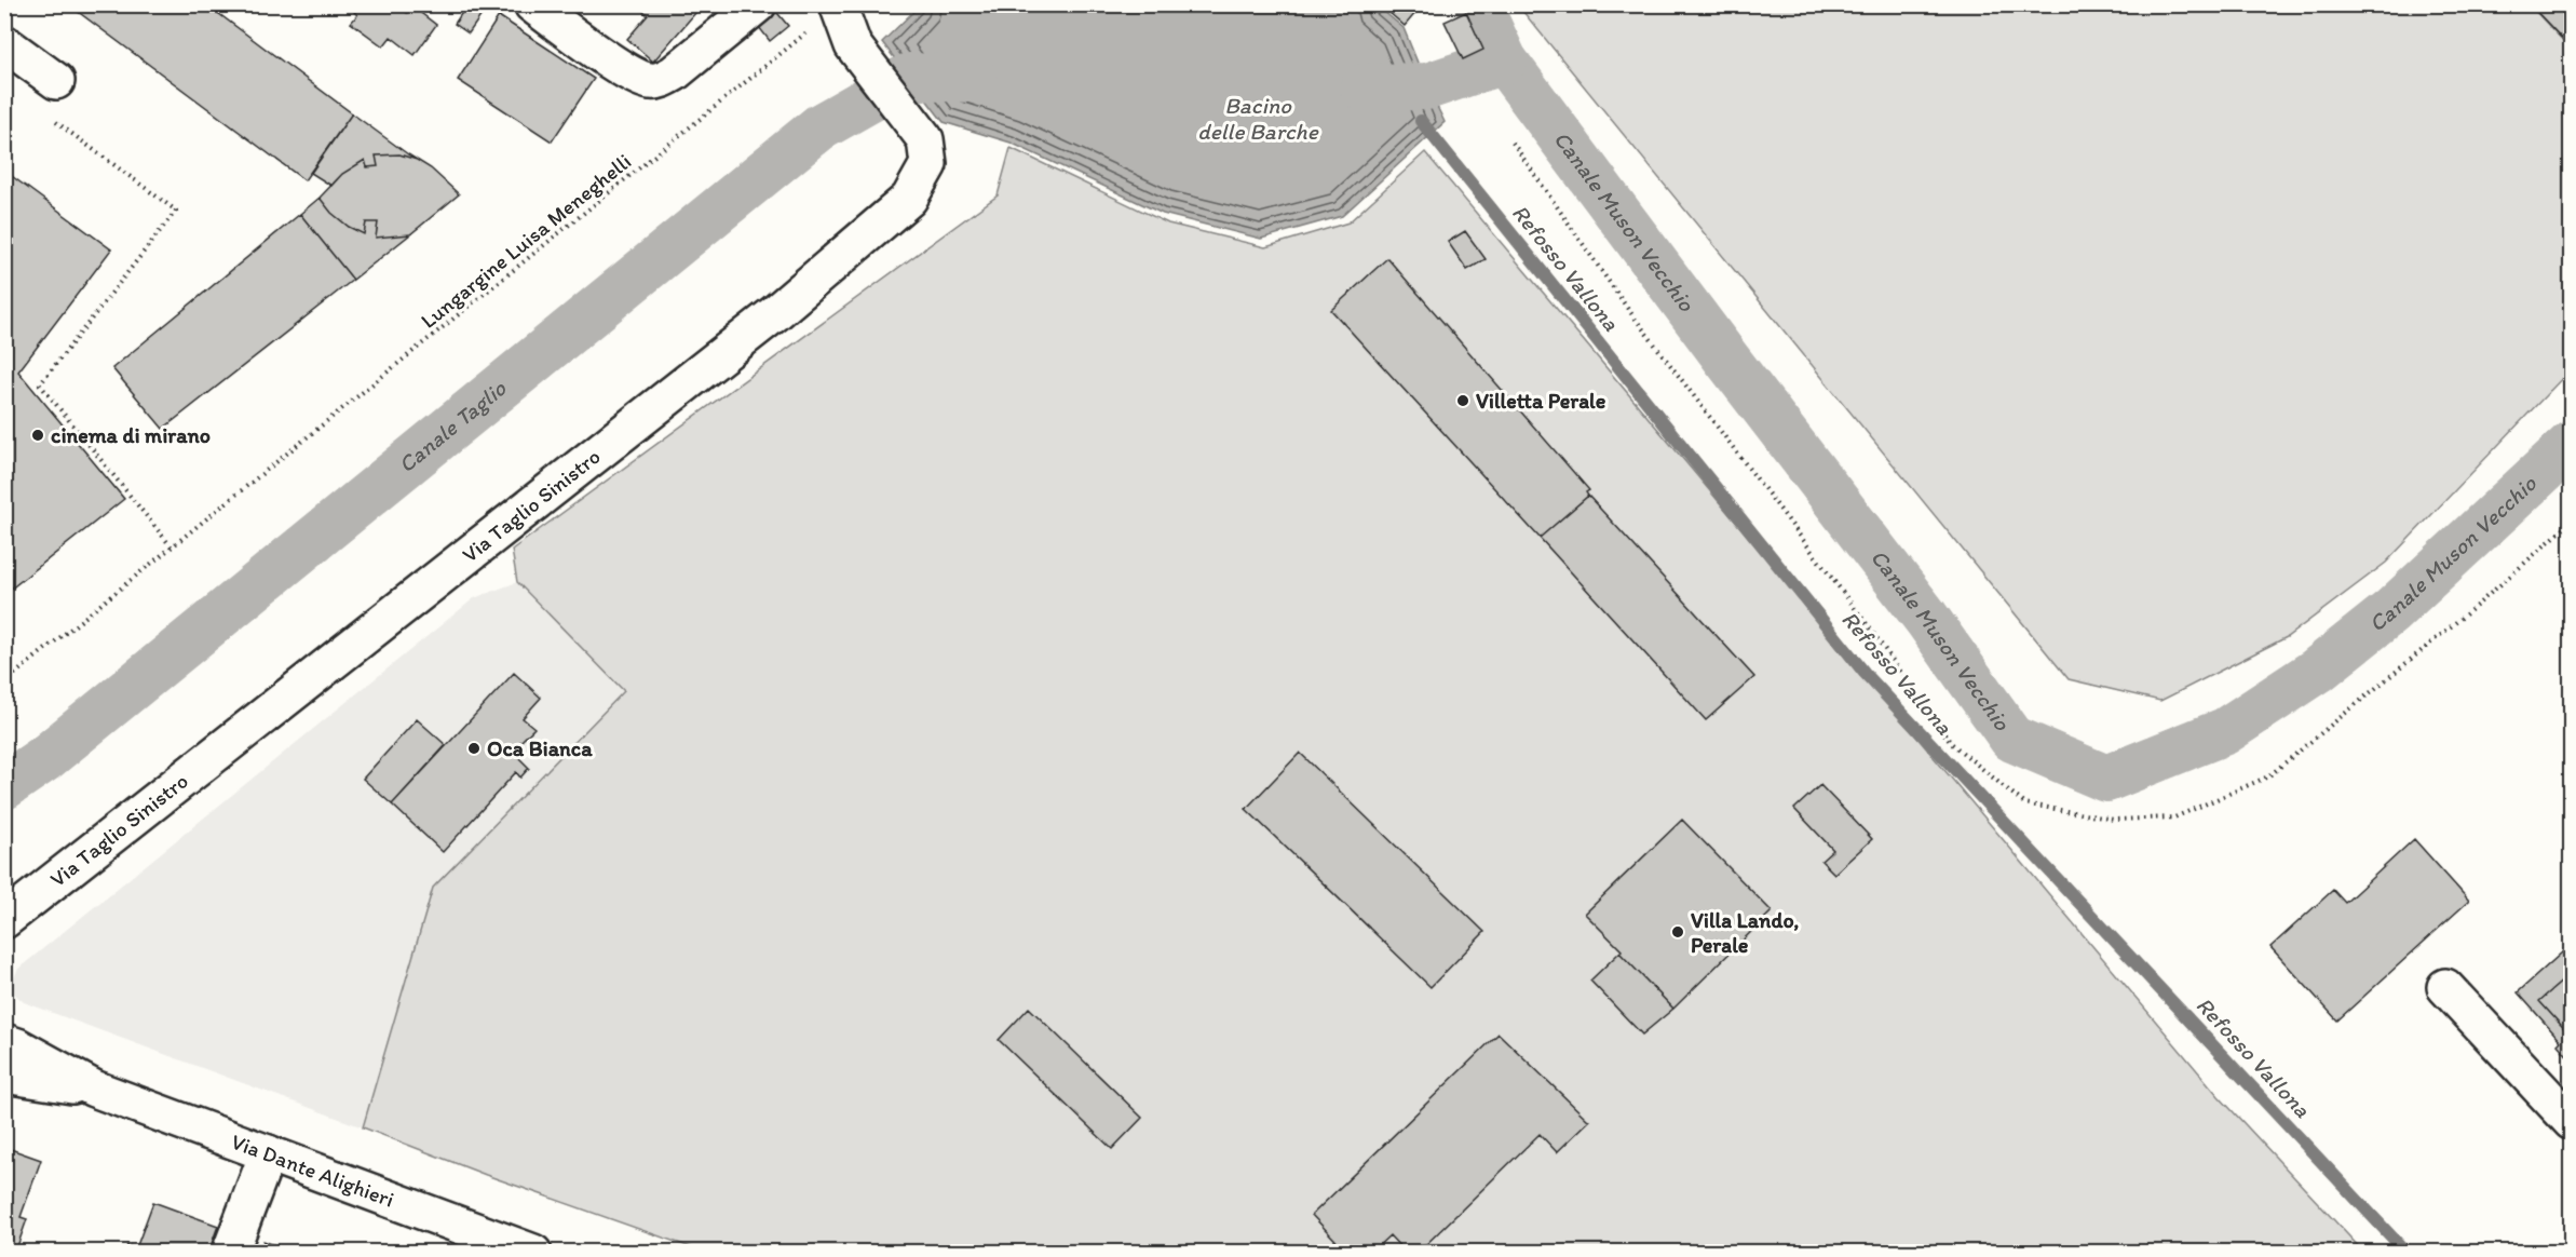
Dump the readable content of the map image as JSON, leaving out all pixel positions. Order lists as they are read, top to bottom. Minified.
{"streets":{"street":["Via Taglio Sinistro","Via Dante Alighieri"],"path":["Lungargine Luisa Meneghelli"]},"water":["Bacino delle Barche","Canale Muson Vecchio","Refosso Vallona","Canale Taglio"],"places":["Villetta Perale","cinema di mirano","Oca Bianca","Villa Lando, Perale"]}
